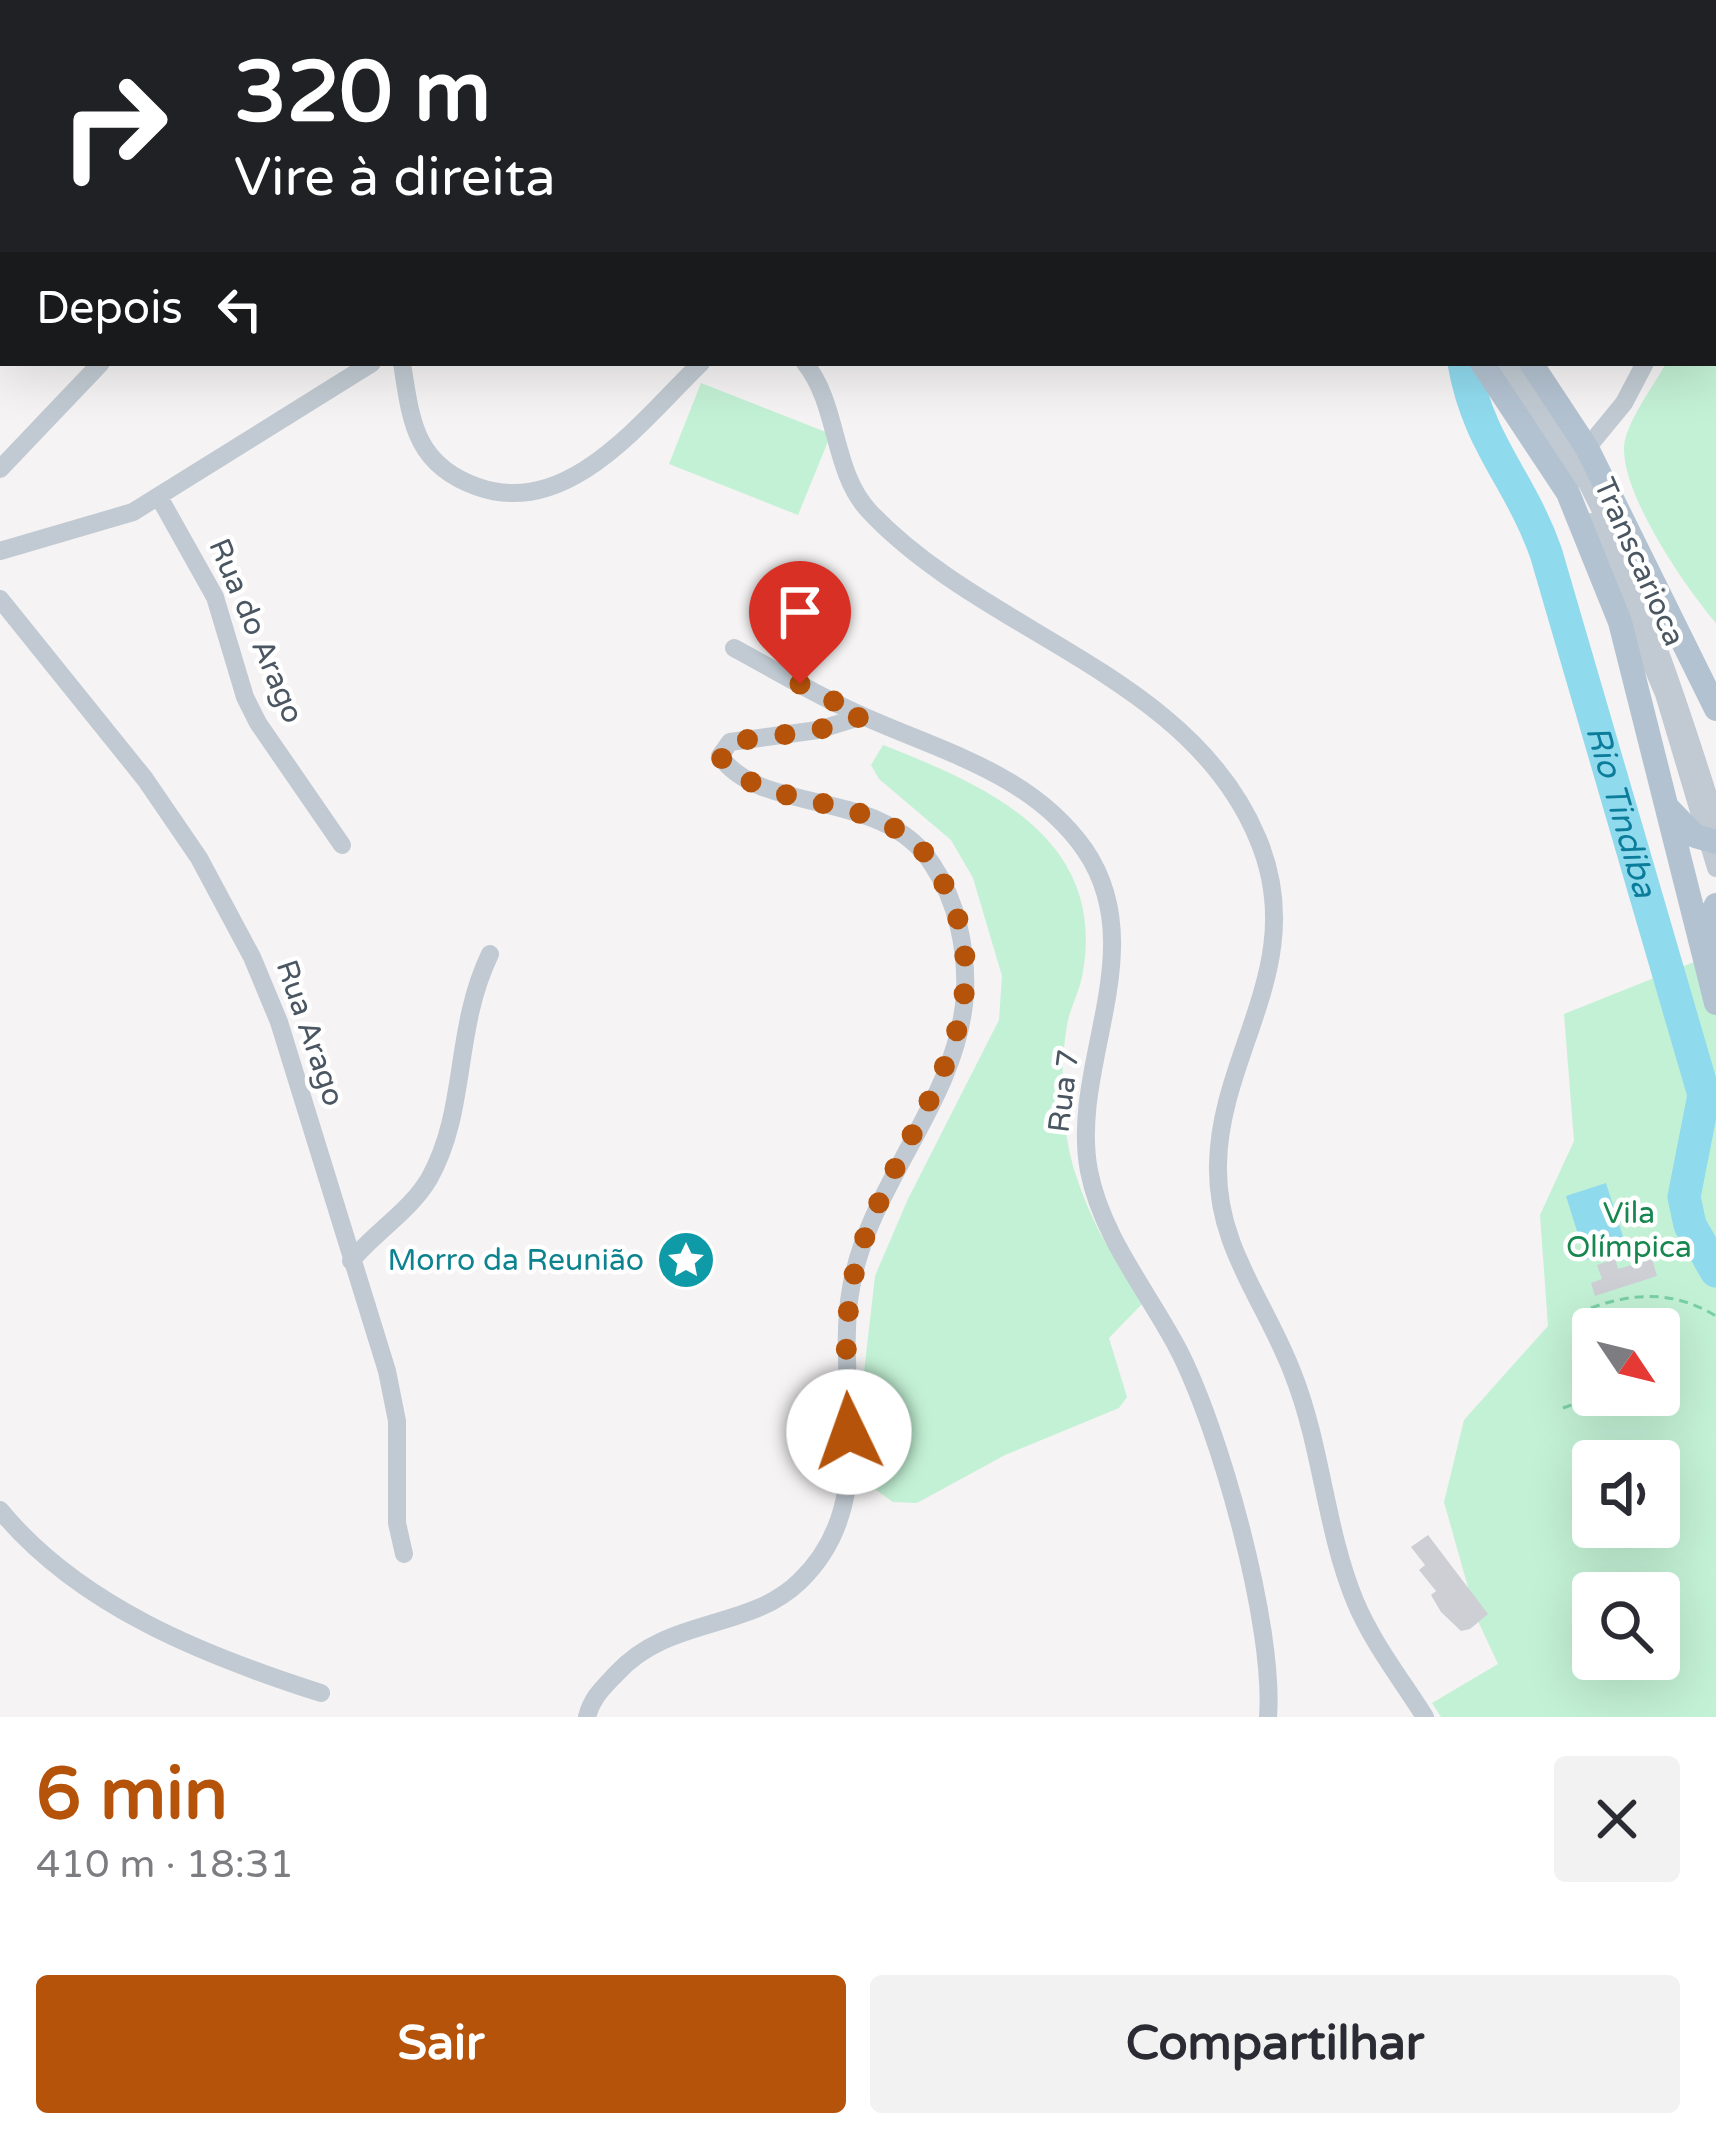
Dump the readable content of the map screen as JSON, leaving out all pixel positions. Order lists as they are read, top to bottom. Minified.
{"streets":{"street":["Transcarioca","Rua do Arago","Rua Arago","Rua 7"]},"water":["Rio Tindiba"],"parks":["Vila Olímpica"],"places":{"place":["Morro da Reunião"]},"north":"bottom right","page":{"turn":["320 m","Vire à direita"],"then":"Depois","heading":["6 min","410 m · 18:31"],"buttons":["Sair","Compartilhar"]}}
